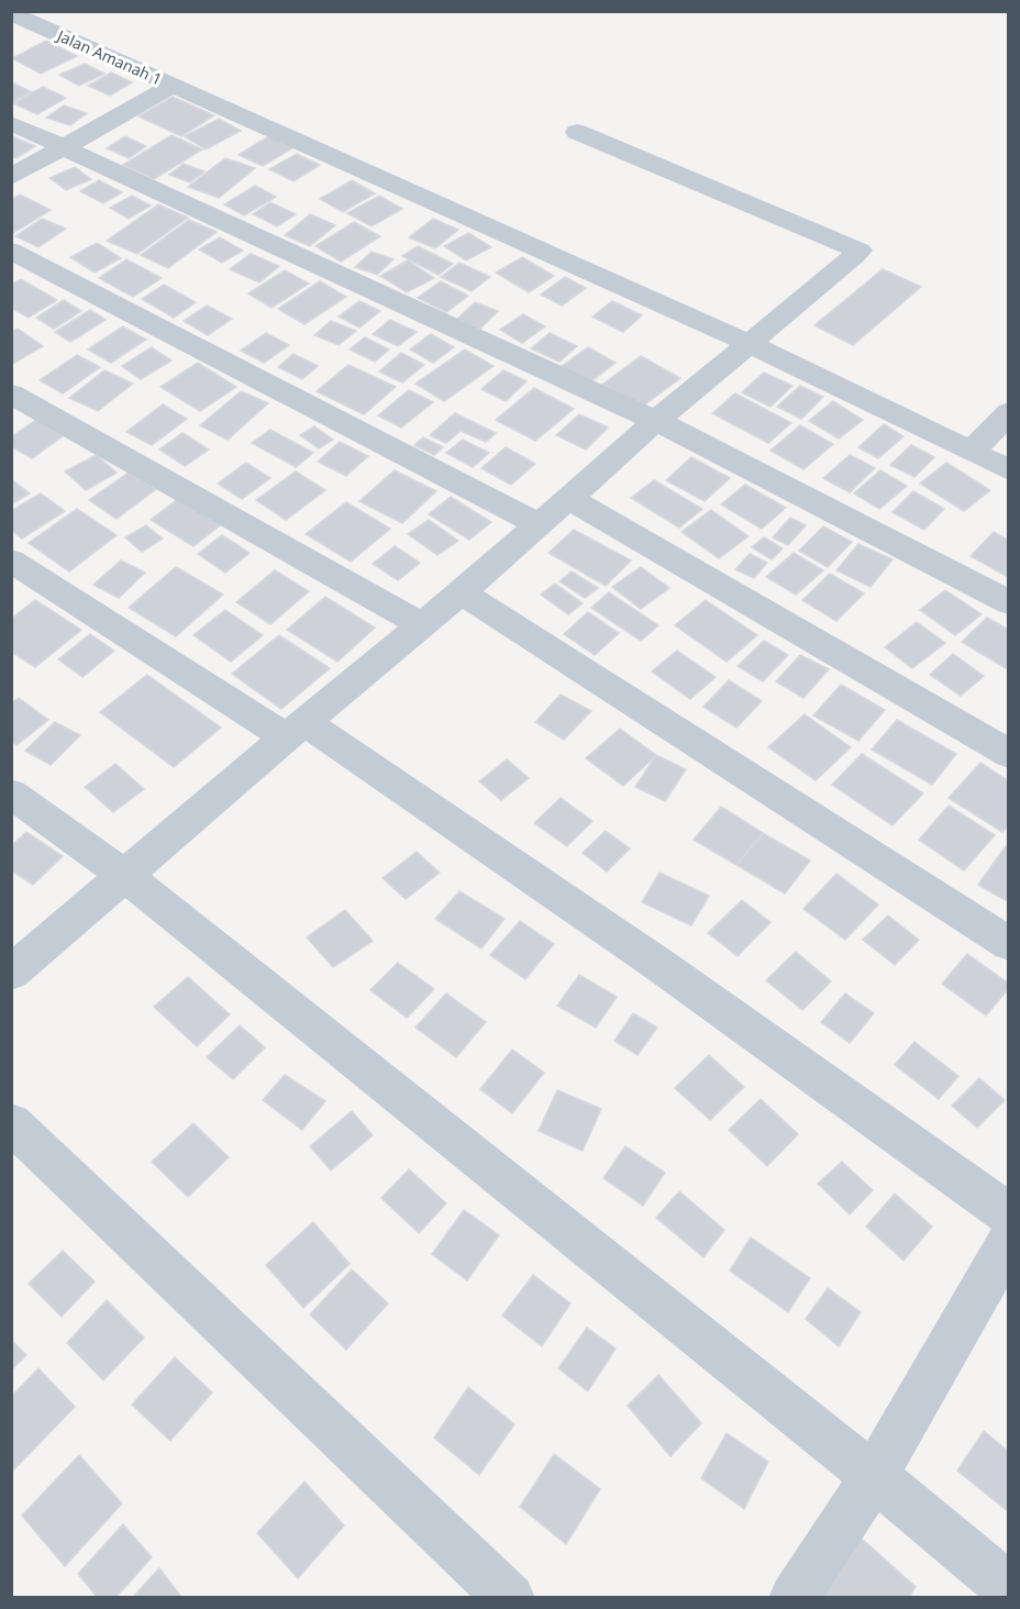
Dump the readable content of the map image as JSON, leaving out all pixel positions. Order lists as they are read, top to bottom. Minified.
{"streets":{"street":["Jalan Amanah 1"]}}
